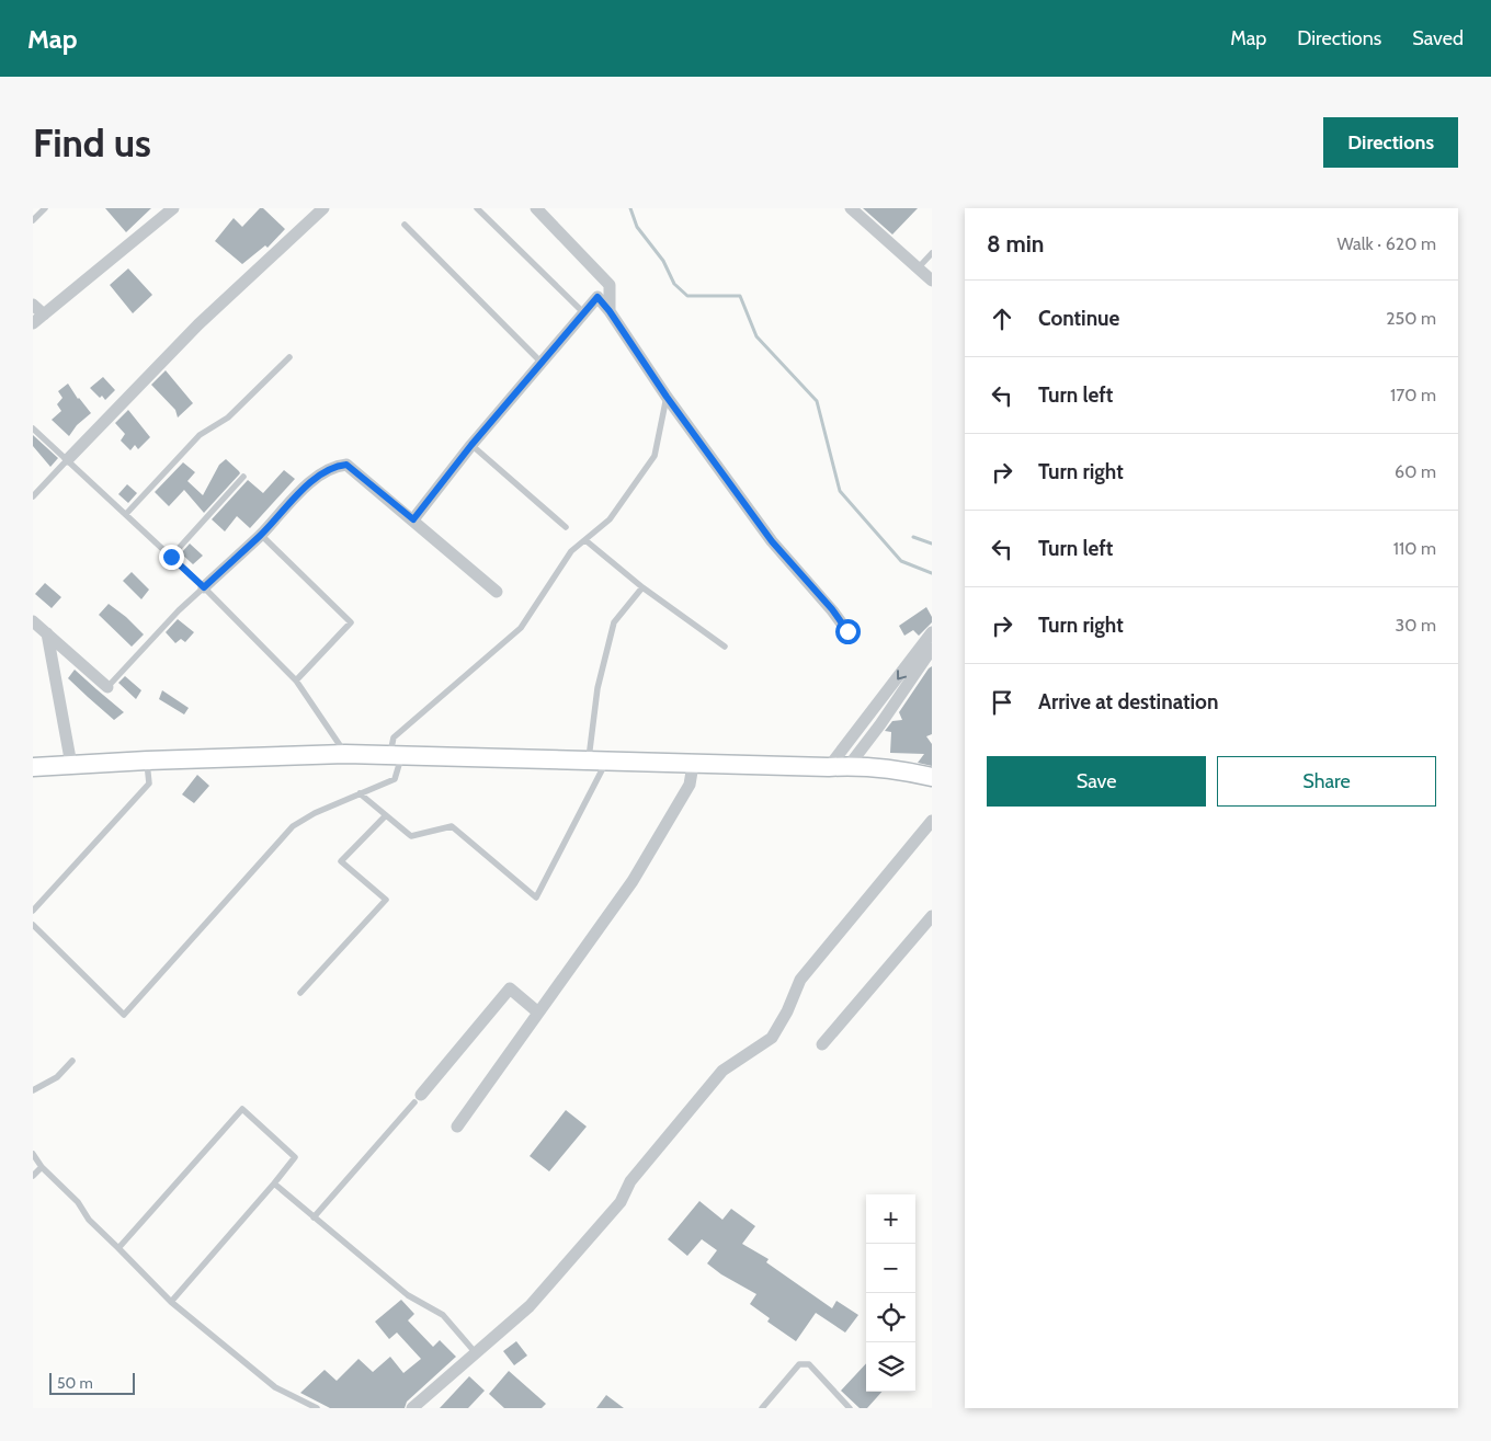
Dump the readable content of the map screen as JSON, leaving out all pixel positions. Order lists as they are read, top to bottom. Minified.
{"scale_bar":"50 m","page":{"header":"Map","nav":["Map","Directions","Saved"],"buttons":["Directions",["Save","Share"]],"title":"Find us","heading":["8 min","Walk · 620 m"],"list":[["Continue","250 m"],["Turn left","170 m"],["Turn right","60 m"],["Turn left","110 m"],["Turn right","30 m"],"Arrive at destination"],"map_buttons":["+","−"],"scale":"50 m"}}
